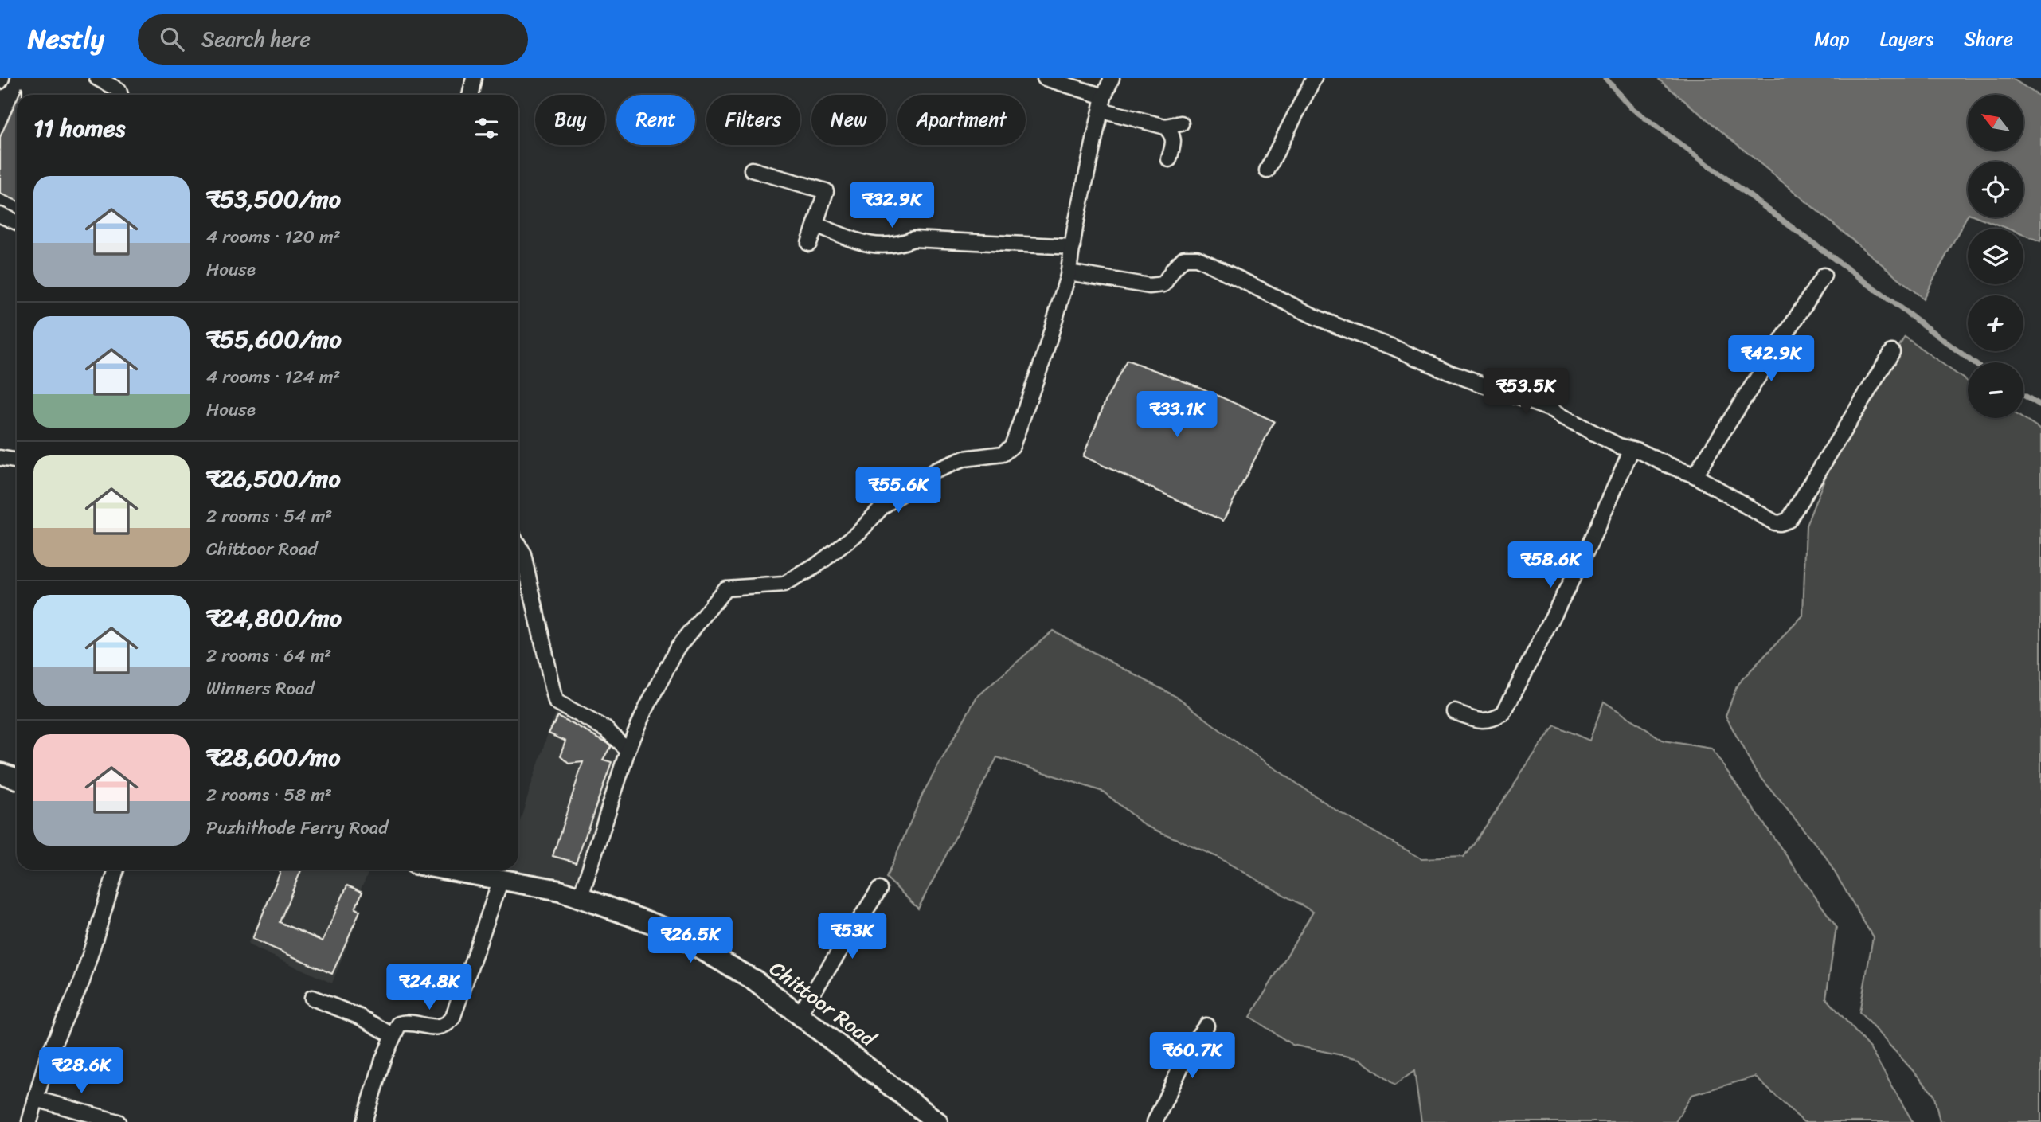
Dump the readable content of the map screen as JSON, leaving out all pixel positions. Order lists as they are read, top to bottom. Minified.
{"streets":{"main road":["Chittoor Road"]},"north":"top left","page":{"header":"Nestly","search":"Search here","nav":["Map","Layers","Share"],"map_buttons":["+","−"],"chip":["Buy","Rent","Filters","New","Apartment"],"heading":"11 homes","list":[{"name":"₹53,500/mo","note":"4 rooms · 120 m² · House"},{"name":"₹55,600/mo","note":"4 rooms · 124 m² · House"},{"name":"₹26,500/mo","note":"2 rooms · 54 m² · Chittoor Road"},{"name":"₹24,800/mo","note":"2 rooms · 64 m² · Winners Road"},{"name":"₹28,600/mo","note":"2 rooms · 58 m² · Puzhithode Ferry Road"}],"price":["₹32.9K","₹42.9K","₹53.5K","₹33.1K","₹55.6K","₹58.6K","₹53K","₹26.5K","₹24.8K","₹60.7K","₹28.6K"]}}
